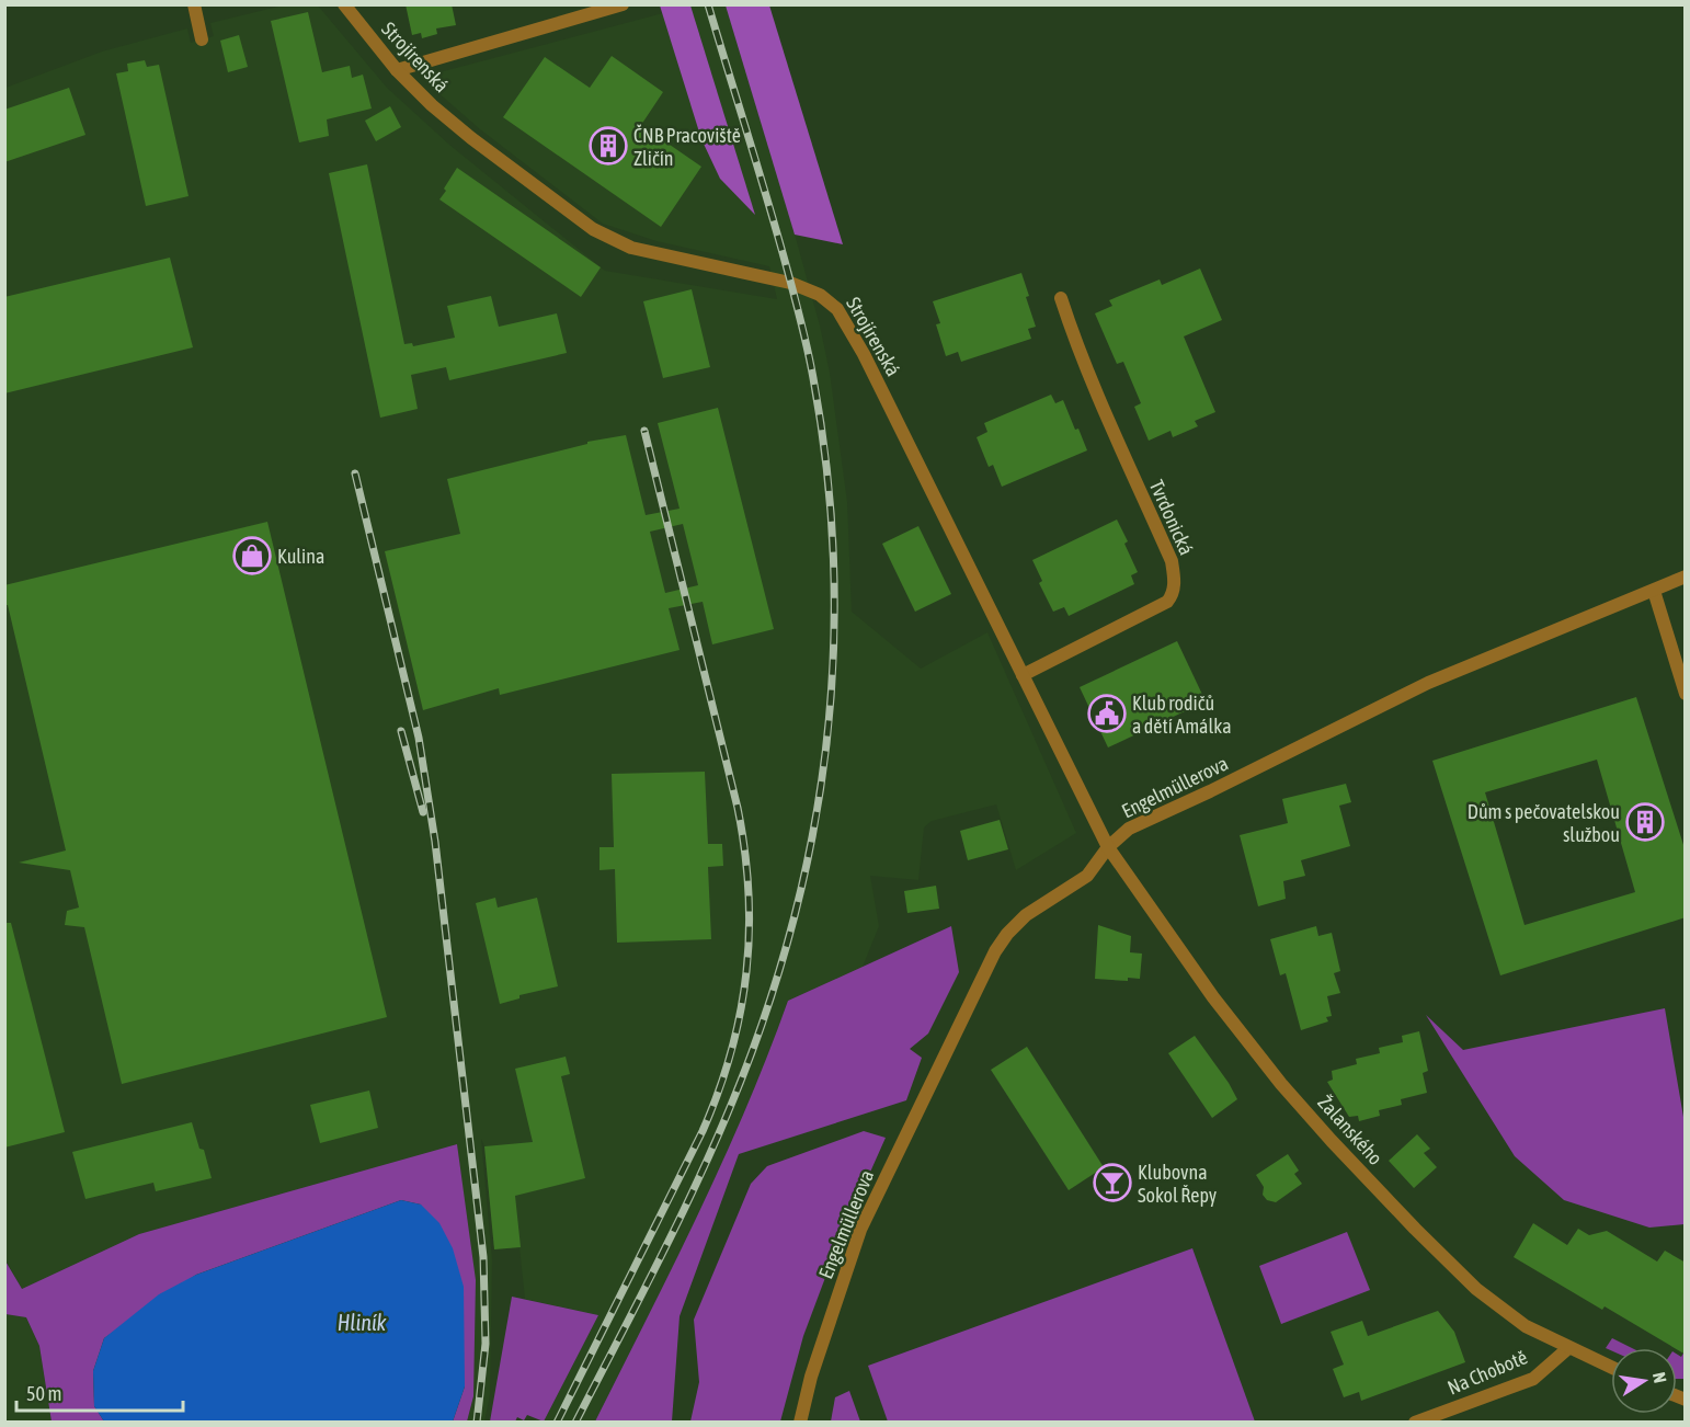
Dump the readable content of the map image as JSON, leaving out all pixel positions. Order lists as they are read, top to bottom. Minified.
{"streets":{"street":["Strojírenská","Tvrdonická","Engelmüllerova","Žalanského","Na Chobotě"]},"crossings":[["Strojírenská","Tvrdonická"],["Strojírenská","Engelmüllerova"],["Strojírenská","Žalanského"],["Engelmüllerova","Žalanského"],["Žalanského","Na Chobotě"]],"water":["Hliník"],"places":{"building":["ČNB Pracoviště Zličín","Dům s pečovatelskou službou"],"shop":["Kulina"],"public building":["Klub rodičů a dětí Amálka"],"bar":["Klubovna Sokol Řepy"]},"scale_bar":"50 m","north":"right"}
